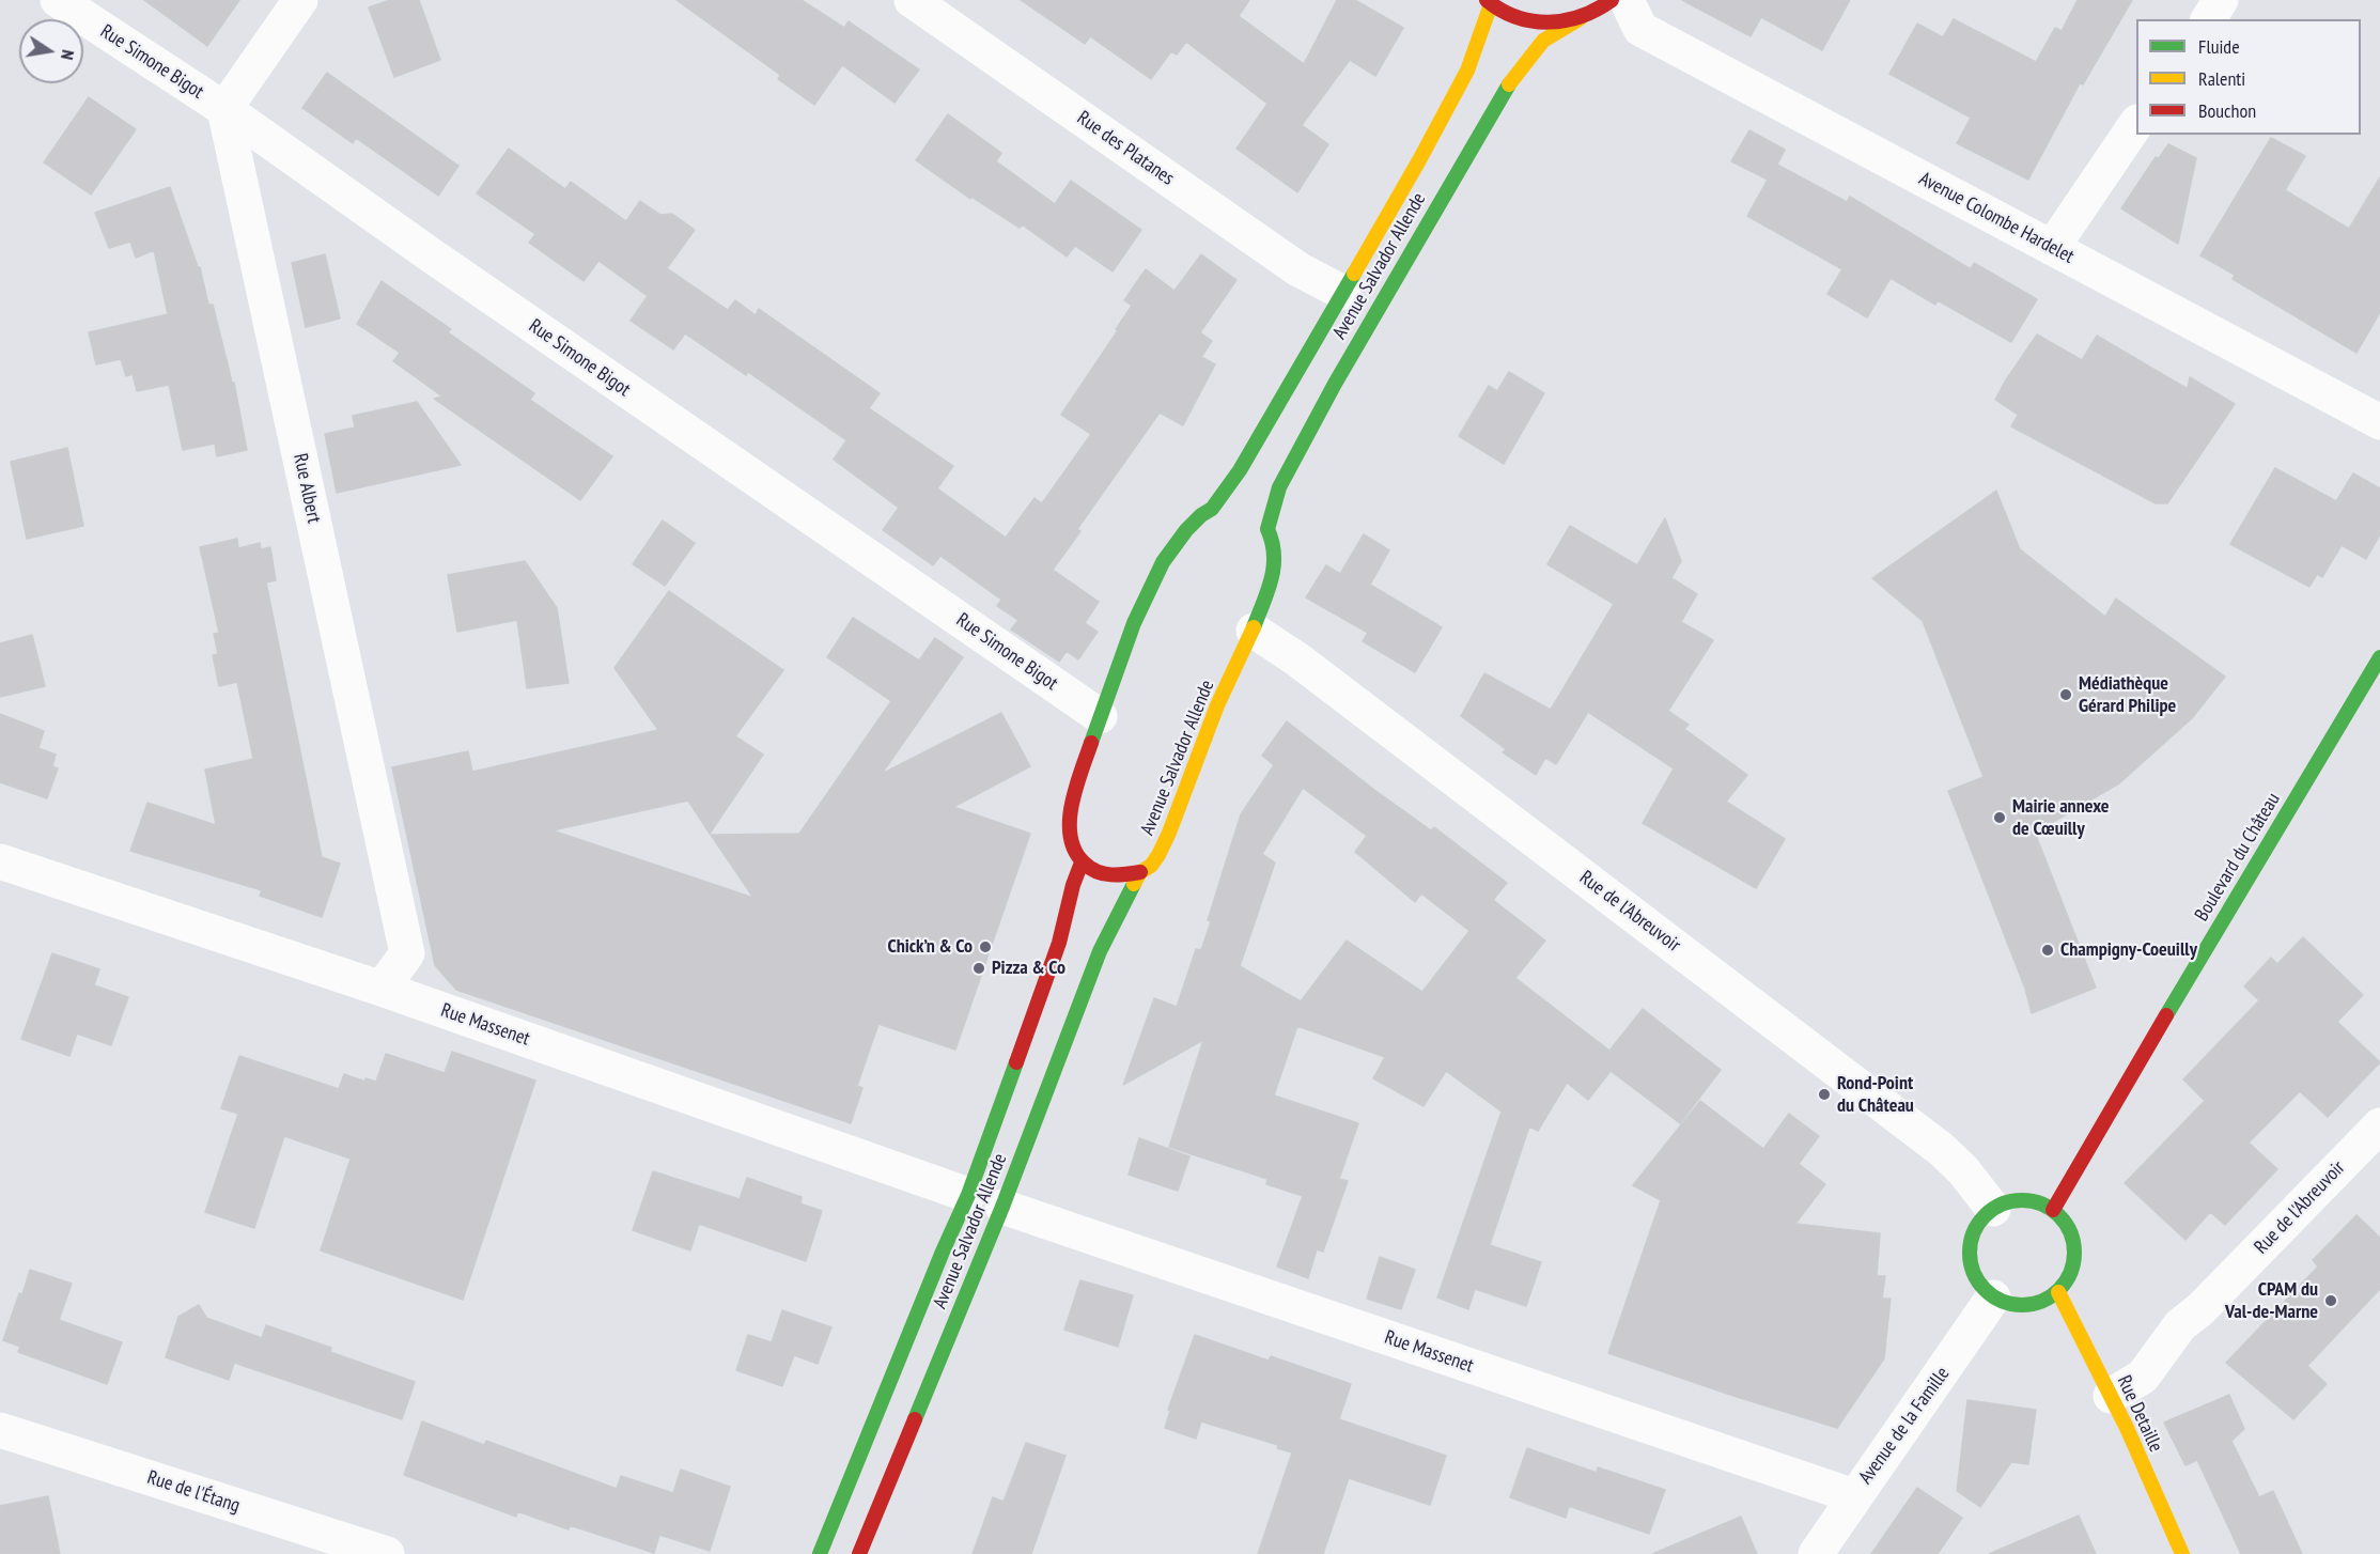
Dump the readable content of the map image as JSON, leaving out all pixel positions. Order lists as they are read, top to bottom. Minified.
{"streets":{"main road":["Avenue Salvador Allende","Boulevard du Château","Rue Detaille"],"street":["Rue Simone Bigot","Rue des Platanes","Avenue Colombe Hardelet","Rue Albert","Rue de l'Abreuvoir","Rue Massenet","Avenue de la Famille","Rue de l'Étang"]},"crossings":[["Rue Simone Bigot","Avenue Salvador Allende"],["Rue Simone Bigot","Rue Albert"],["Rue des Platanes","Avenue Salvador Allende"],["Avenue Salvador Allende","Rue de l'Abreuvoir"],["Avenue Salvador Allende","Rue Massenet"],["Rue Albert","Rue Massenet"],["Boulevard du Château","Rue de l'Abreuvoir"],["Boulevard du Château","Rue Detaille"],["Boulevard du Château","Avenue de la Famille"],["Rue de l'Abreuvoir","Rue Detaille"],["Rue de l'Abreuvoir","Avenue de la Famille"],["Rue Massenet","Avenue de la Famille"],["Rue Detaille","Avenue de la Famille"]],"places":["Médiathèque Gérard Philipe","Mairie annexe de Cœuilly","Chick’n & Co","Champigny-Coeuilly","Pizza & Co","Rond-Point du Château","CPAM du Val-de-Marne"],"legend":["Fluide","Ralenti","Bouchon"],"north":"right"}
